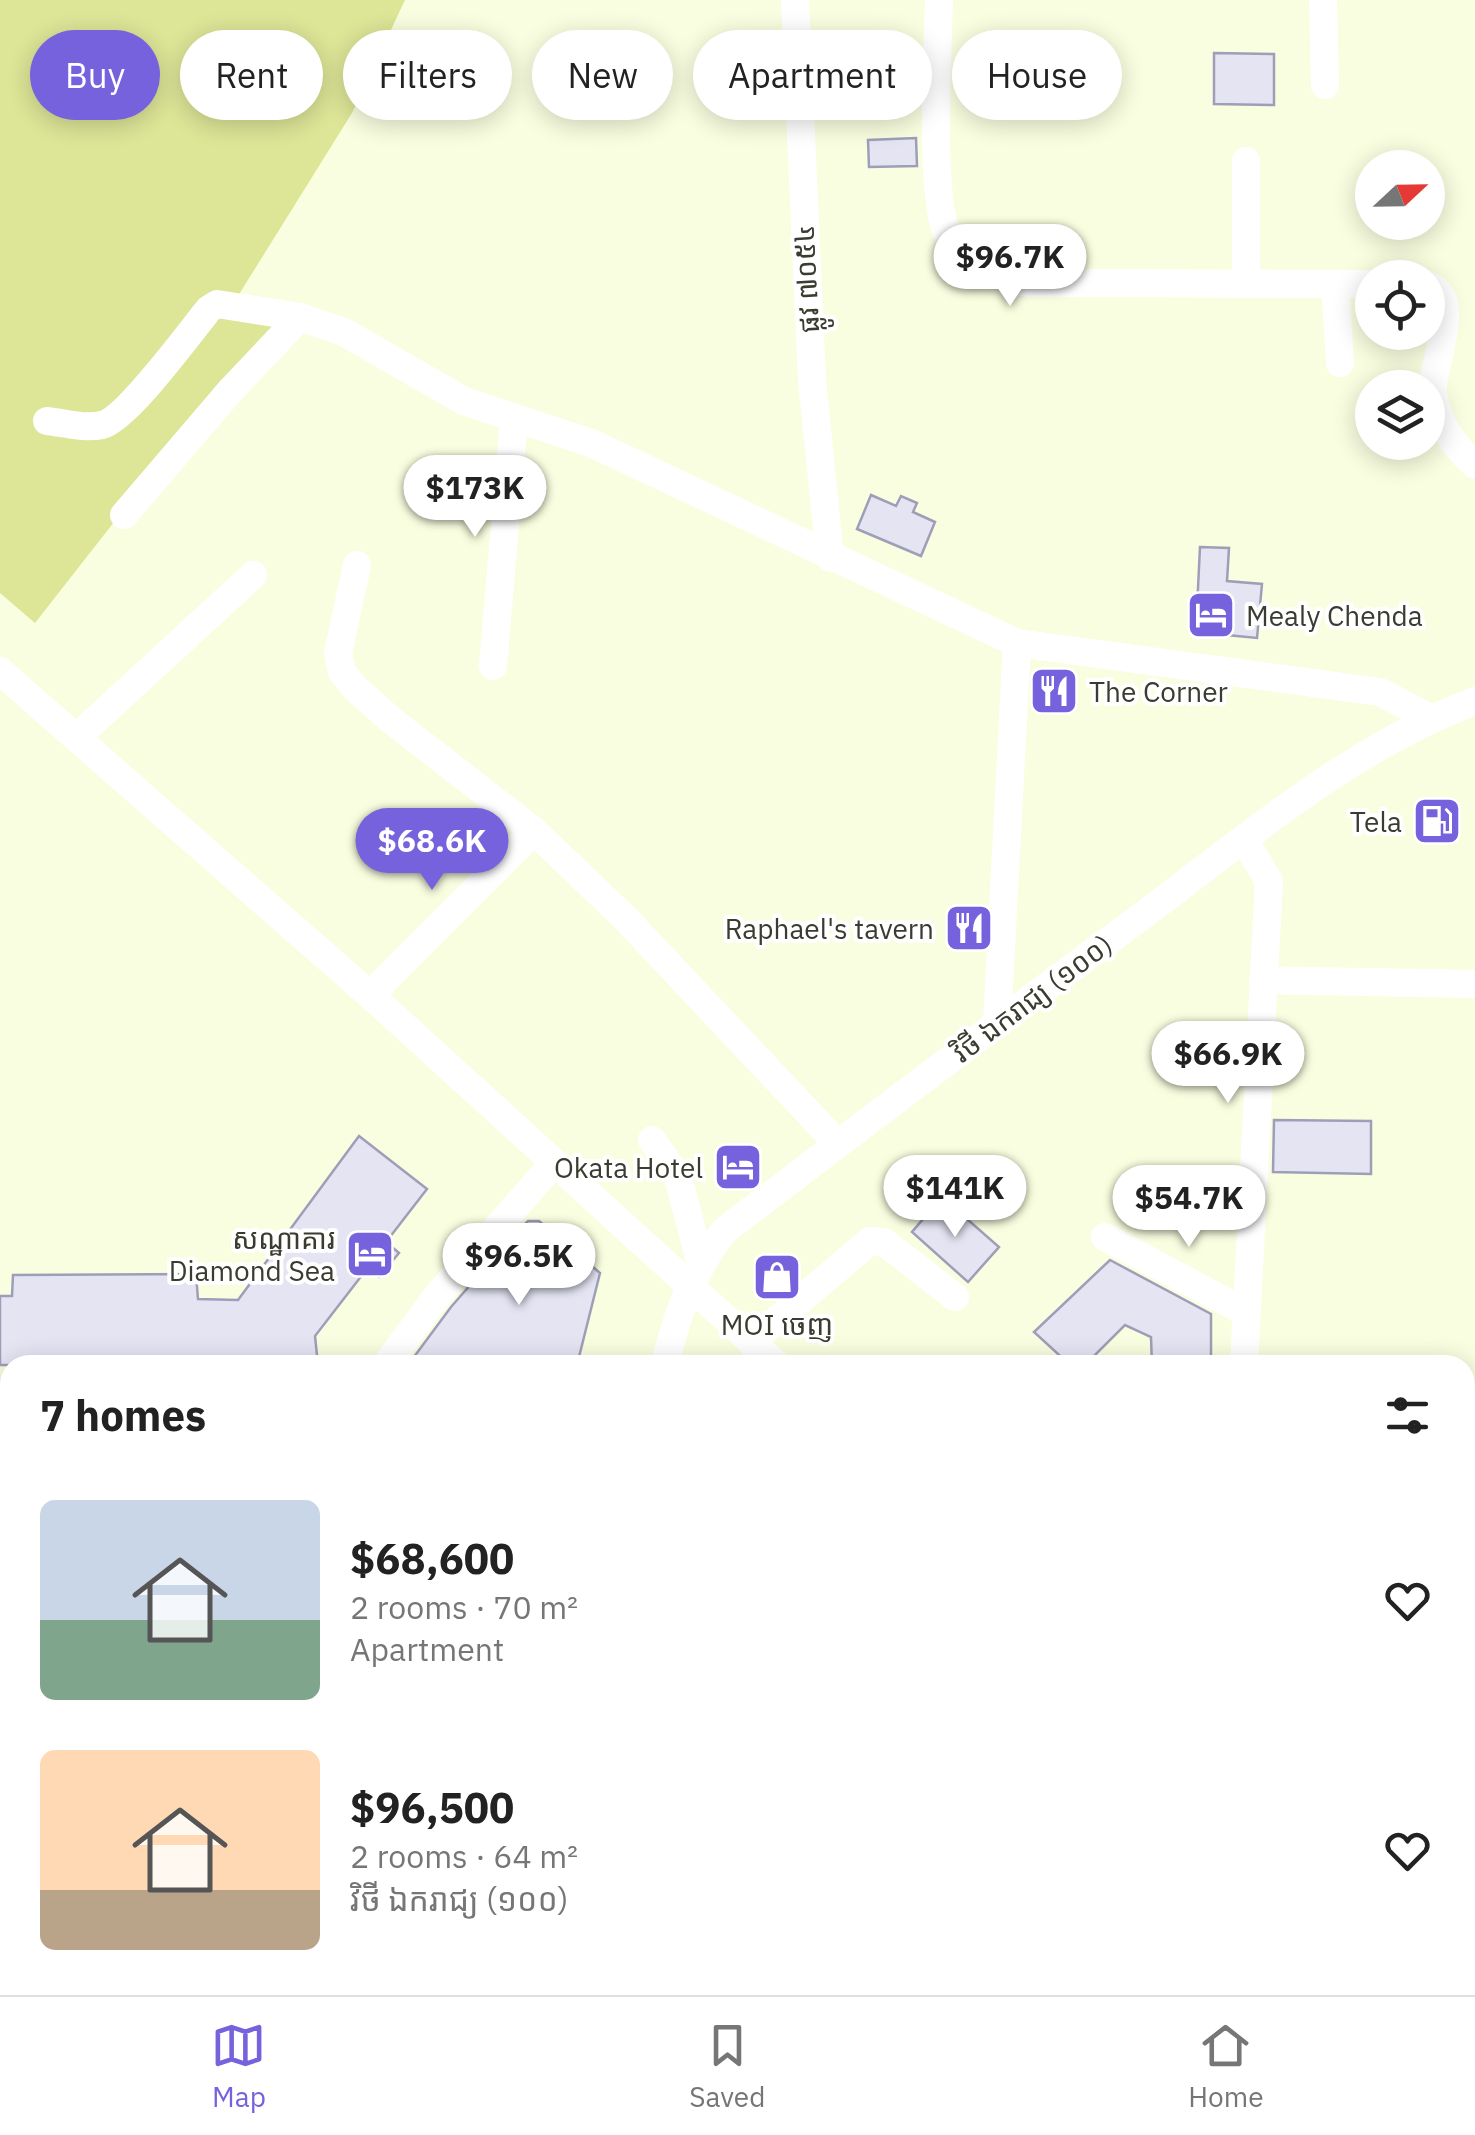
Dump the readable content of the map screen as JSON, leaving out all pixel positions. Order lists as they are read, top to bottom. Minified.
{"streets":{"street":["ផ្លូវ ៧០៥៤","វិថី ឯករាជ្យ (១០០)"]},"places":{"hotel":["Mealy Chenda","Okata Hotel","សណ្ឋាគារ Diamond Sea"],"restaurant":["The Corner","Raphael's tavern"],"fuel station":["Tela"],"shop":["MOI ចេញ"]},"north":"right","page":{"chip":["Buy","Rent","Filters","New","Apartment","House"],"price":["$96.7K","$173K","$68.6K","$66.9K","$141K","$54.7K","$96.5K"],"heading":"7 homes","list":[{"name":"$68,600","note":"2 rooms · 70 m² · Apartment"},{"name":"$96,500","note":"2 rooms · 64 m² · វិថី ឯករាជ្យ (១០០)"}],"tabs":["Map","Saved","Home"]}}
